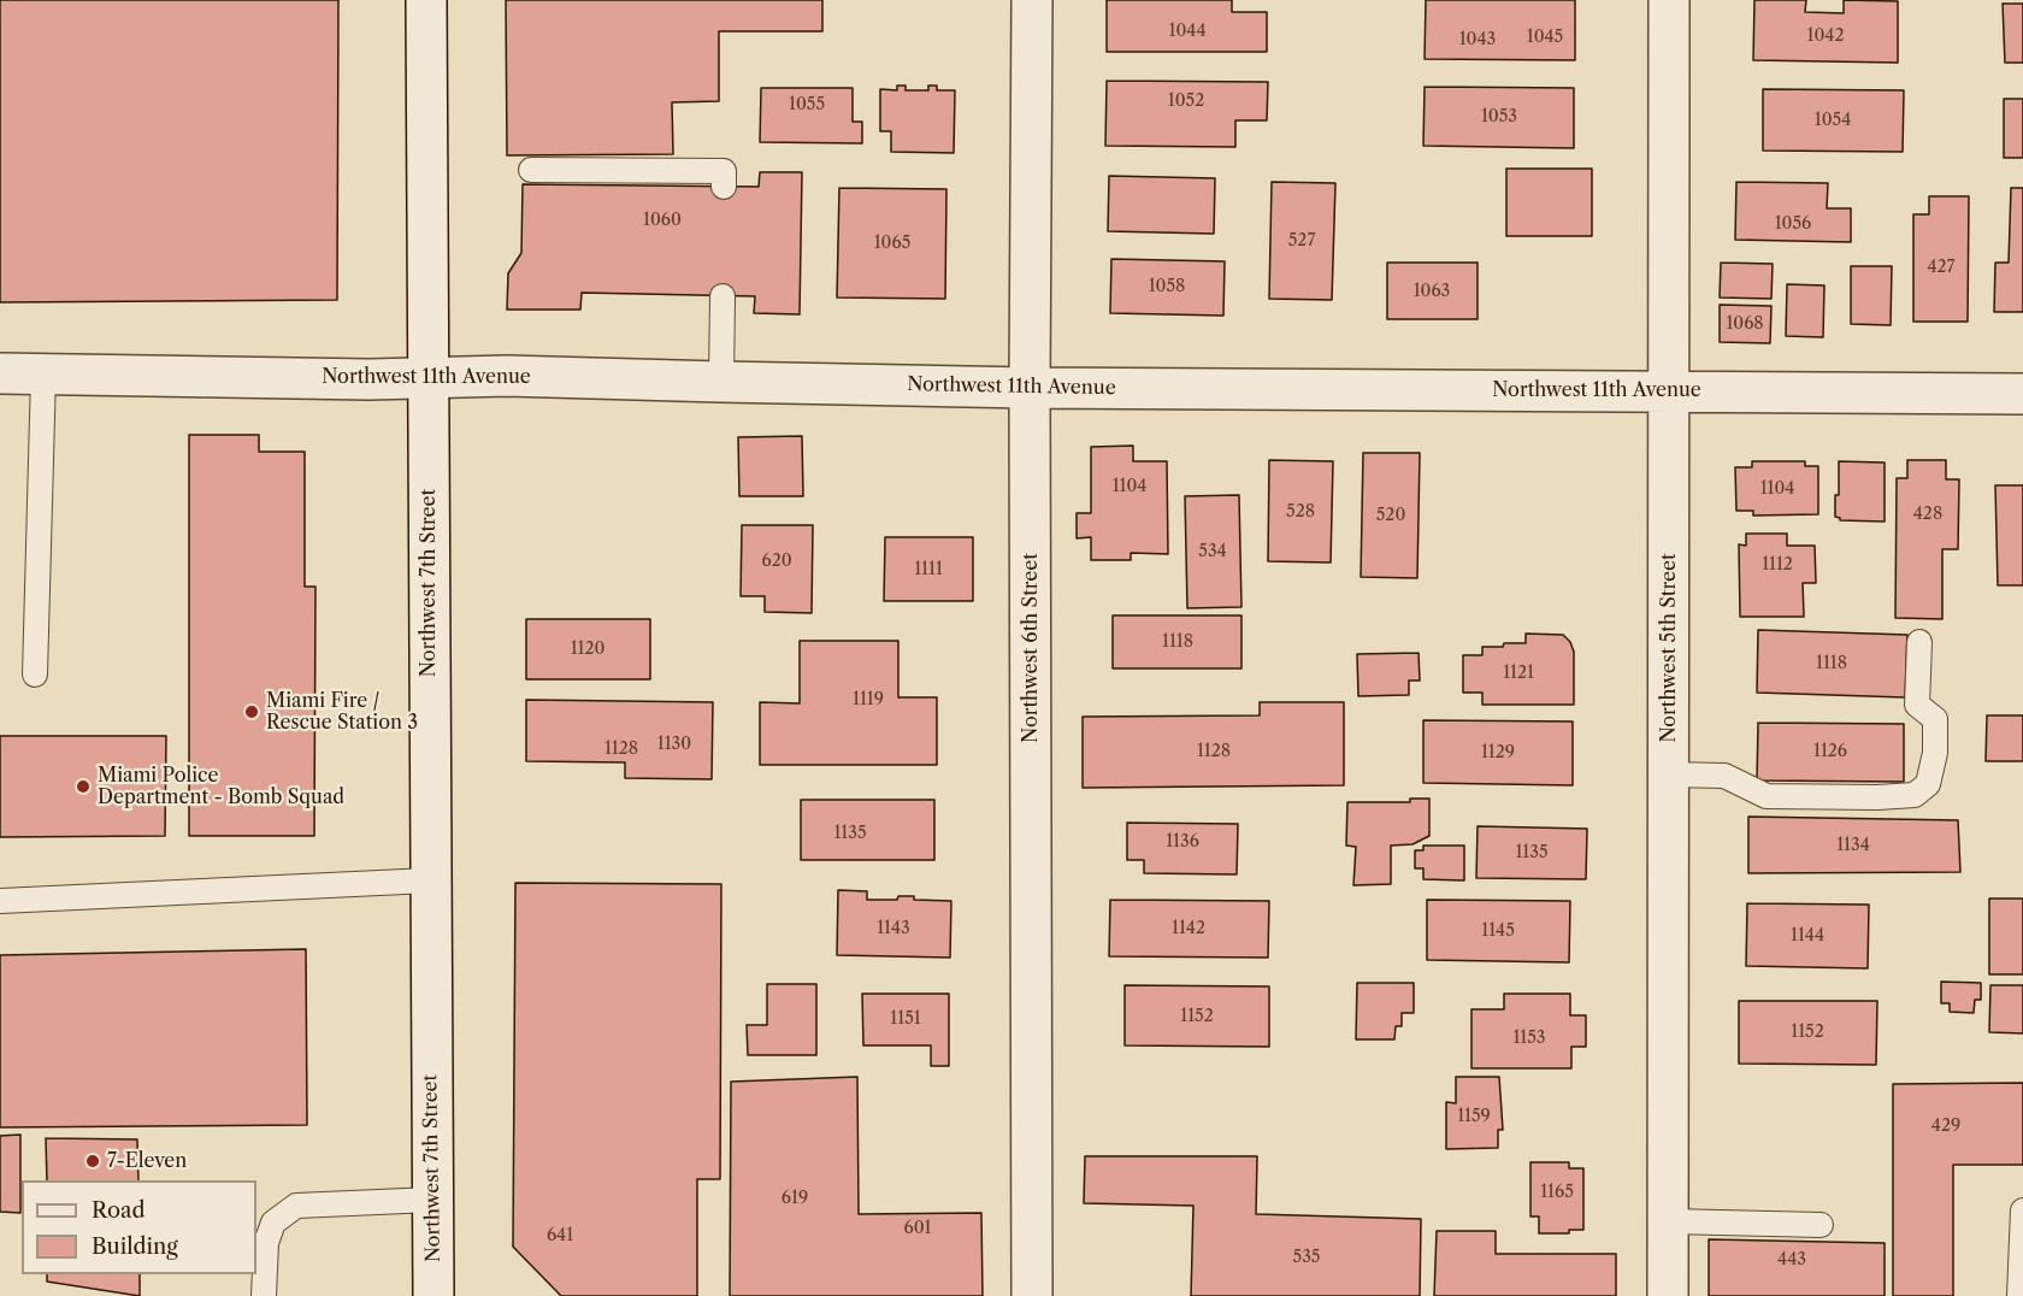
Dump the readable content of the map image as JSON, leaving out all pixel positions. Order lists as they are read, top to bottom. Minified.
{"streets":{"street":["Northwest 11th Avenue","Northwest 7th Street","Northwest 6th Street","Northwest 5th Street"]},"crossings":[["Northwest 11th Avenue","Northwest 7th Street"],["Northwest 11th Avenue","Northwest 6th Street"],["Northwest 11th Avenue","Northwest 5th Street"]],"places":["Miami Fire / Rescue Station 3","Miami Police Department - Bomb Squad","7-Eleven"],"house_numbers":["1044","1042","1045","1043","1052","1055","1053","1054","1060","1056","527","1065","427","1058","1063","1068","1104","1104","528","428","520","534","620","1112","1111","1118","1120","1118","1121","1119","1130","1128","1128","1126","1129","1135","1136","1134","1135","1143","1142","1145","1144","1152","1151","1152","1153","1159","429","1165","619","601","641","535","443"],"legend":["Road","Building"]}
